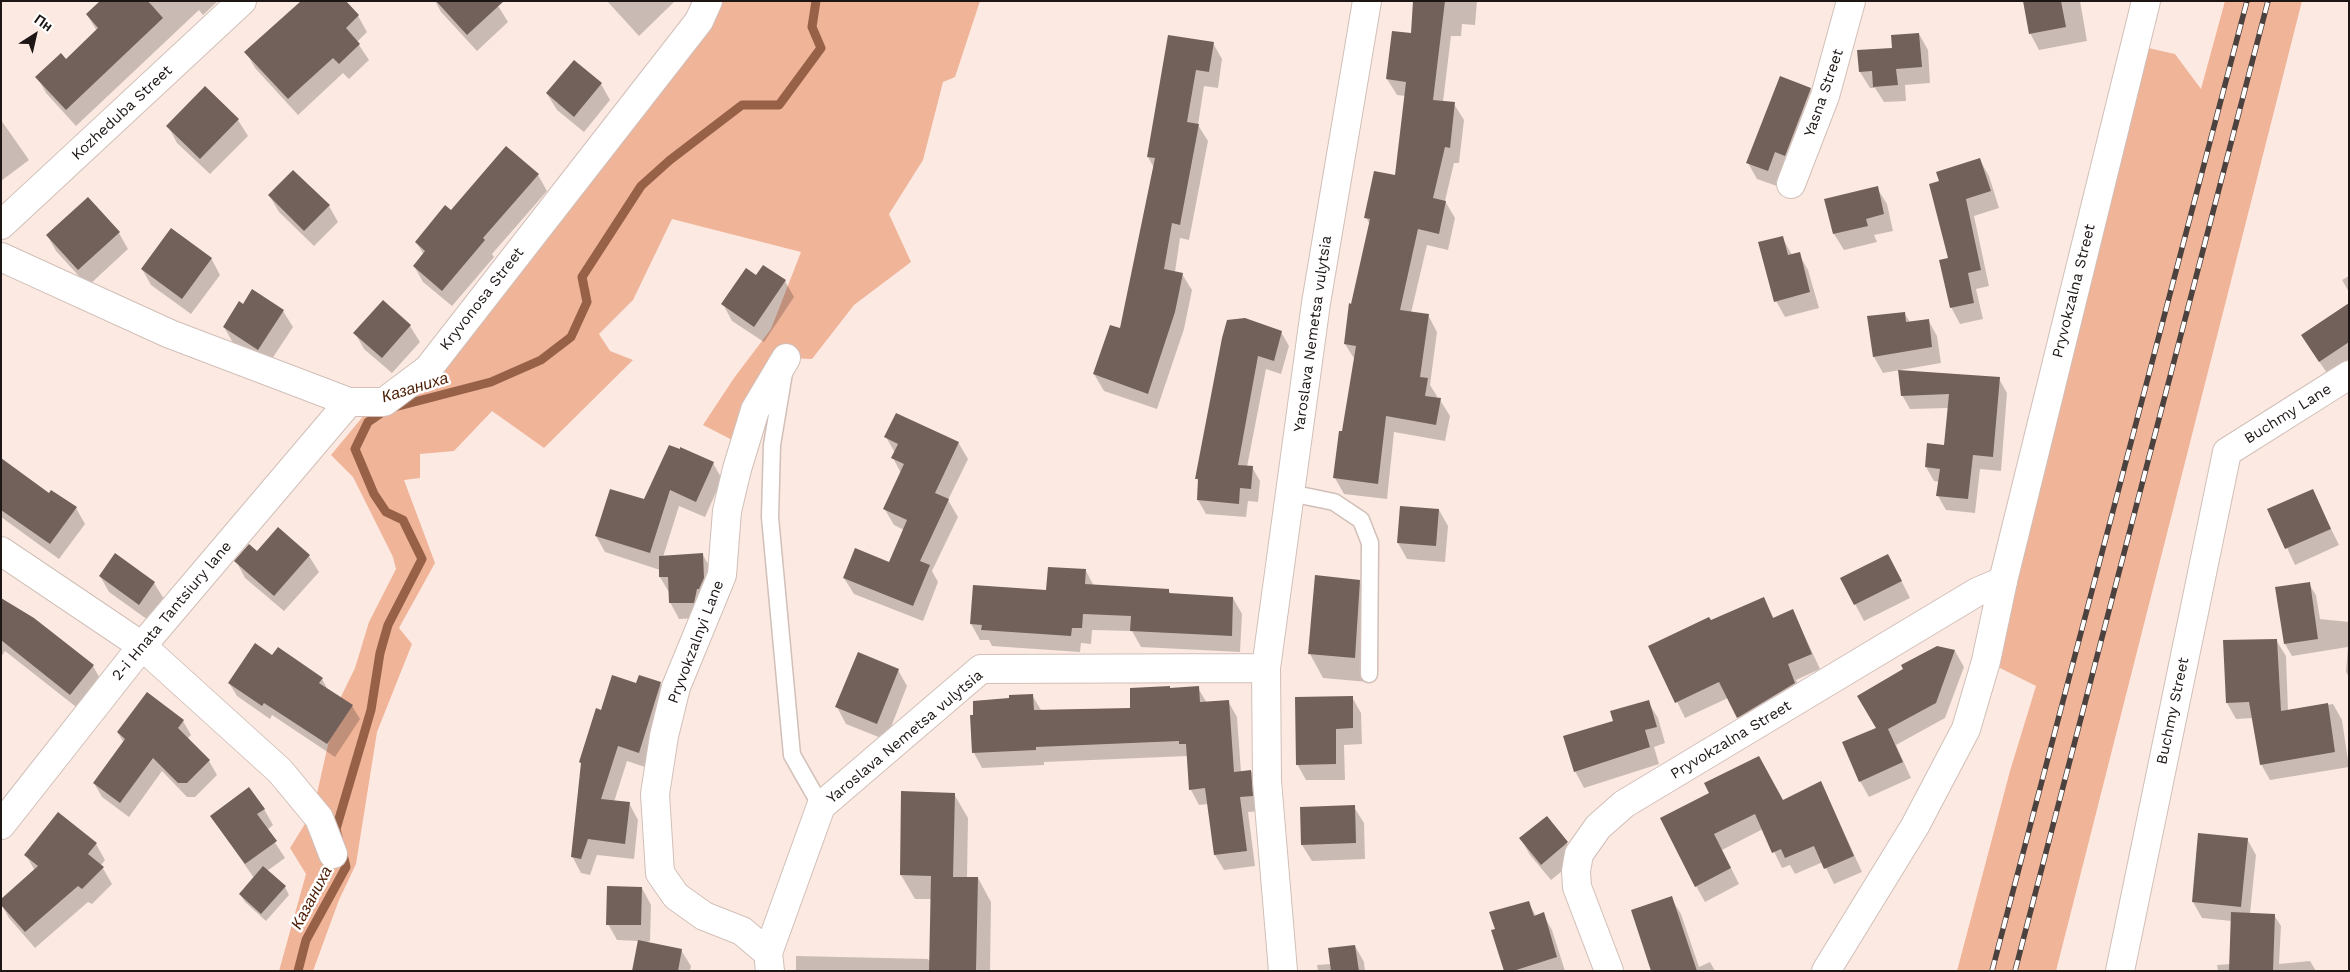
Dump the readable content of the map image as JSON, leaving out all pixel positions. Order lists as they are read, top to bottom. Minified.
{"streets":{"street":["Yasna Street","Kozheduba Street","Pryvokzalna Street","Kryvonosa Street","Yaroslava Nemetsa vulytsia","Buchmy Lane","2-i Hnata Tantsiury lane","Pryvokzalnyi Lane","Buchmy Street"]},"crossings":[["Kryvonosa Street","2-i Hnata Tantsiury lane"],["Yaroslava Nemetsa vulytsia","Pryvokzalnyi Lane"],["Buchmy Lane","Buchmy Street"]],"water":["Казаниха"],"north":"top right"}
